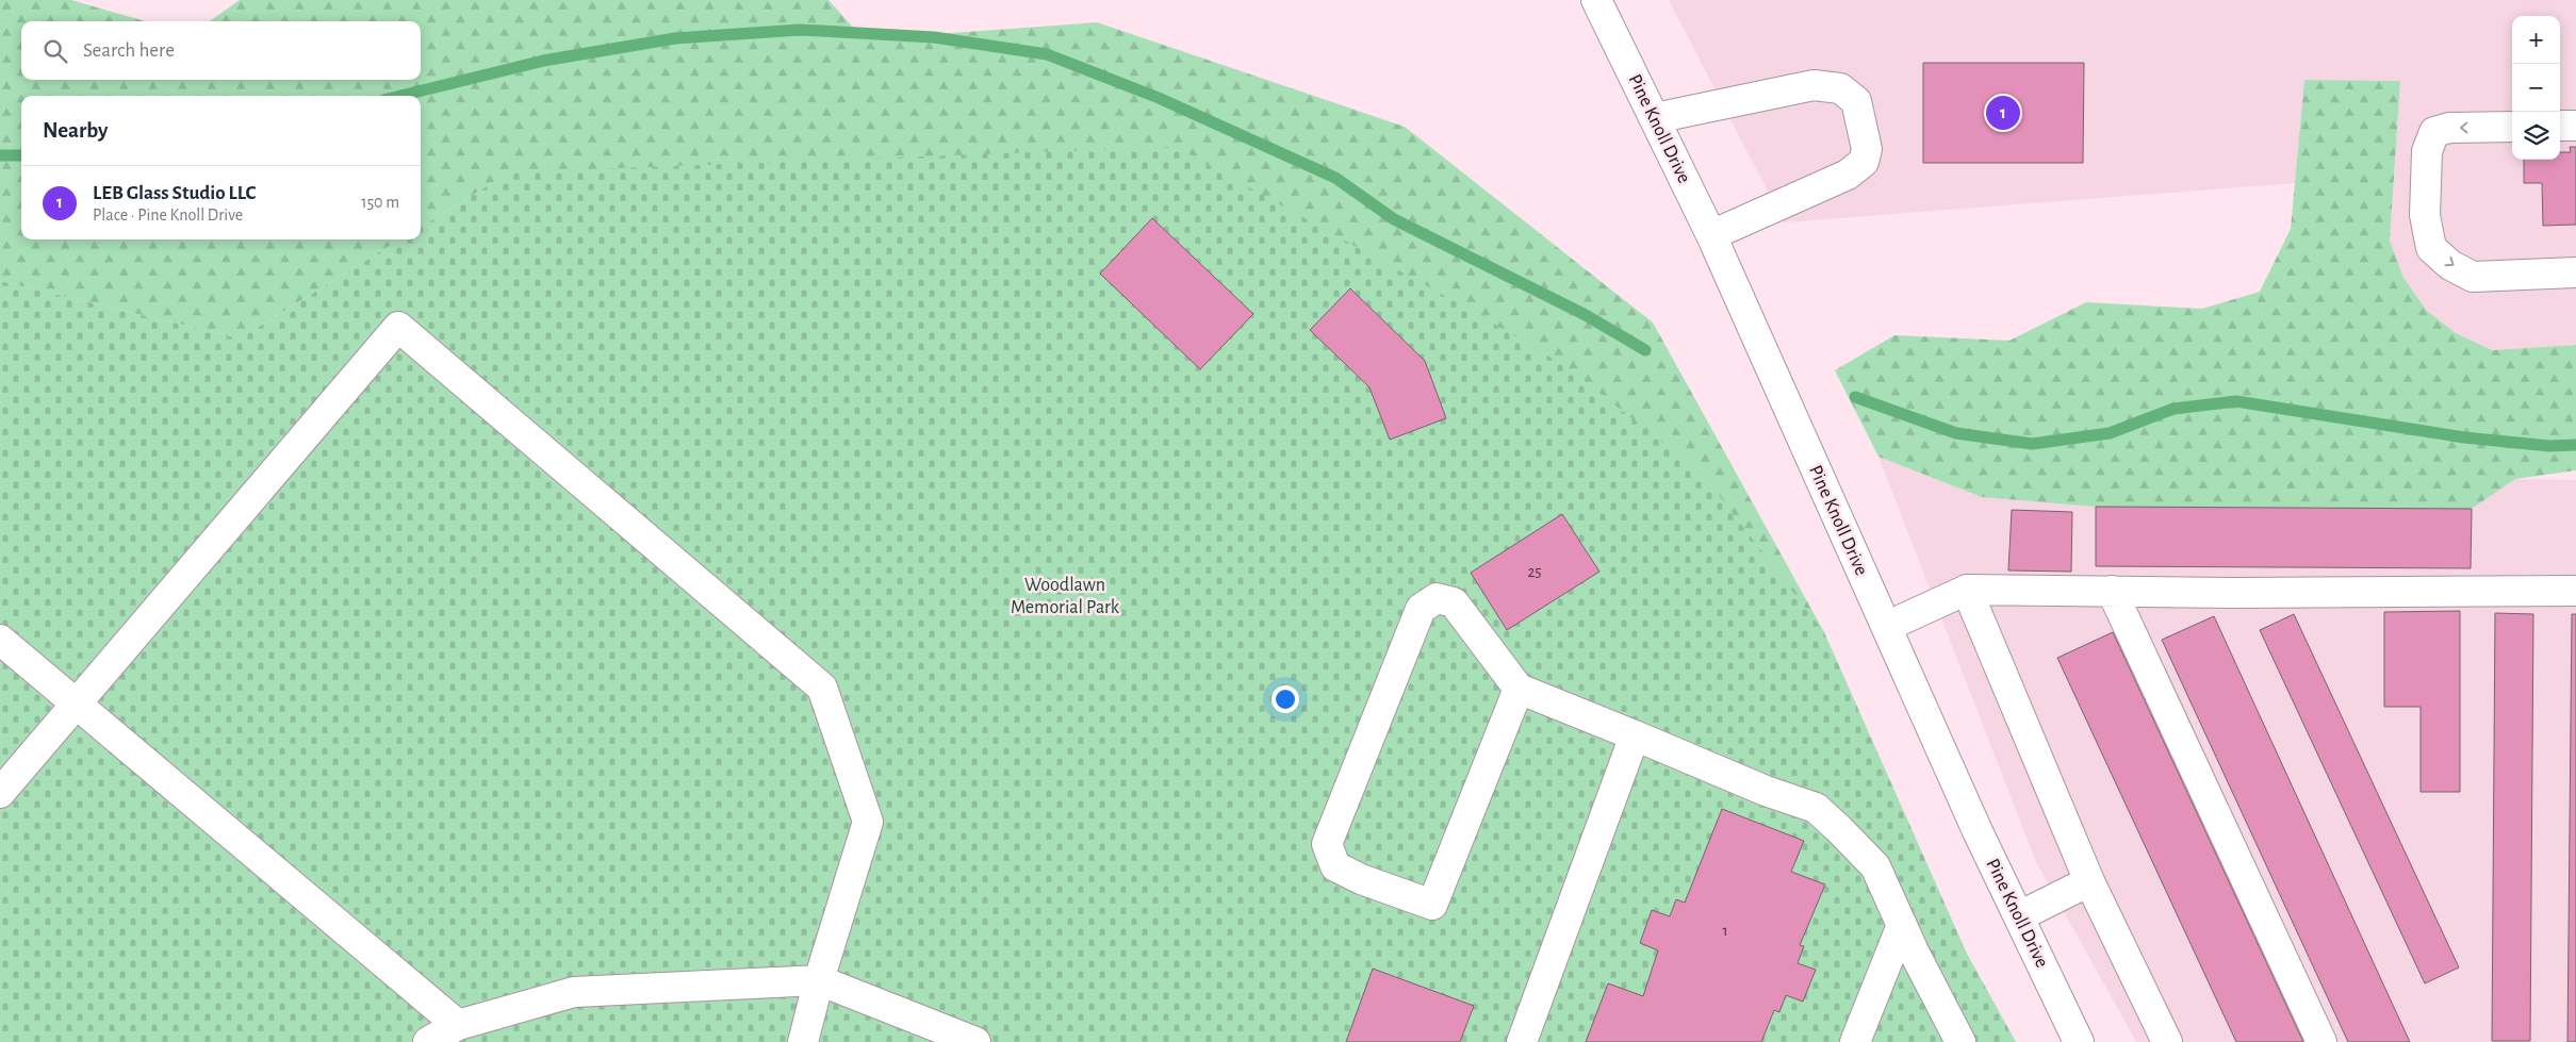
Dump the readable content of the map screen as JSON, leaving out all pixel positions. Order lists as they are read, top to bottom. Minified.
{"streets":{"street":["Pine Knoll Drive"]},"parks":["Woodlawn Memorial Park"],"house_numbers":["25","1"],"page":{"map_buttons":["+","−"],"search":"Search here","pins":"1","heading":"Nearby","list":[{"mark":"1","name":"LEB Glass Studio LLC","note":"Place · Pine Knoll Drive","value":"150 m"}]}}
